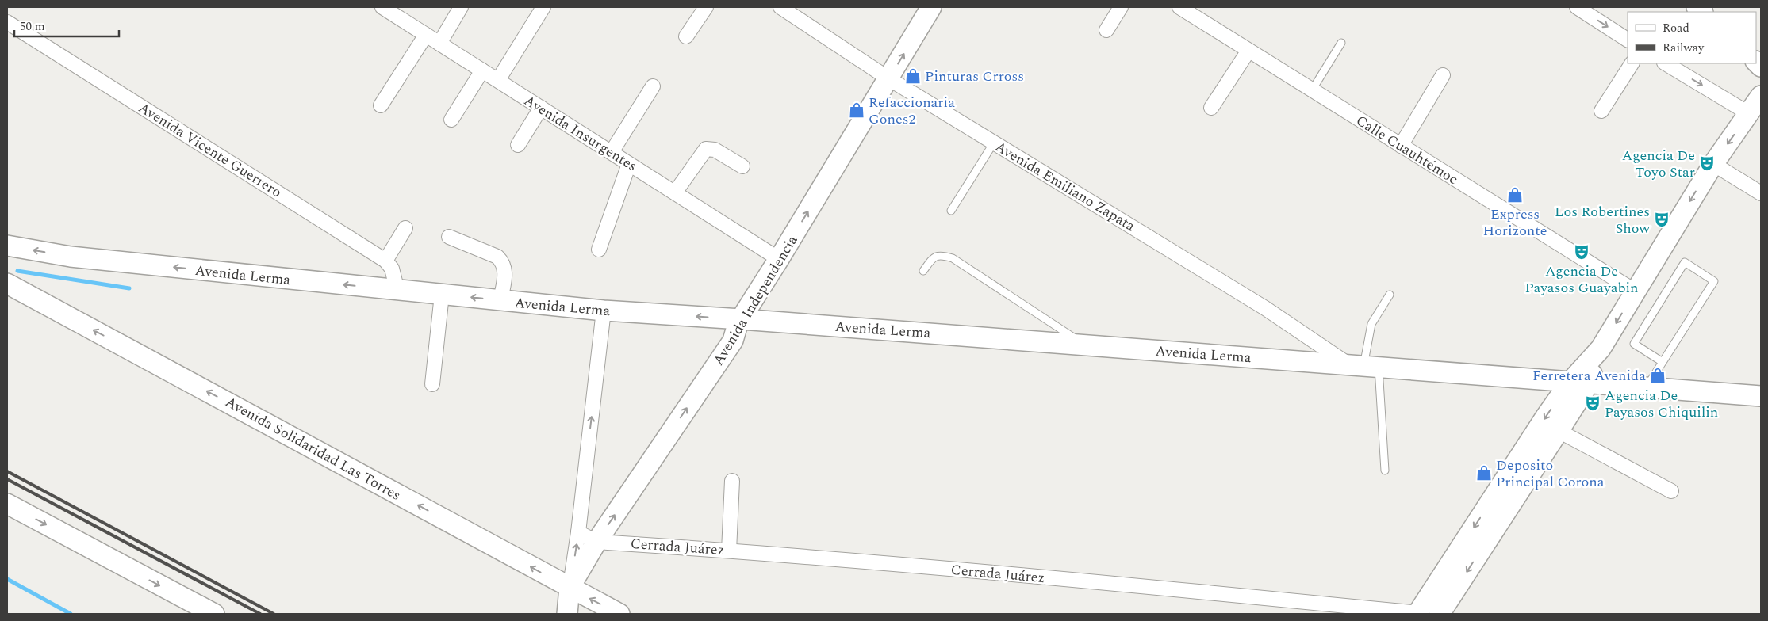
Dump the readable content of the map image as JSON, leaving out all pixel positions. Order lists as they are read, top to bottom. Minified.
{"streets":{"main road":["Avenida Lerma","Avenida Independencia","Avenida Solidaridad Las Torres"],"street":["Avenida Insurgentes","Avenida Vicente Guerrero","Calle Cuauhtémoc","Avenida Emiliano Zapata","Cerrada Juárez"]},"crossings":[["Avenida Insurgentes","Avenida Independencia"],["Avenida Emiliano Zapata","Avenida Lerma"],["Avenida Emiliano Zapata","Avenida Independencia"],["Avenida Lerma","Avenida Independencia"],["Avenida Independencia","Avenida Solidaridad Las Torres"],["Avenida Independencia","Cerrada Juárez"]],"one_way":["Avenida Independencia","Avenida Solidaridad Las Torres"],"places":{"shop":["Pinturas Crross","Refaccionaria Gones2","Express Horizonte","Ferretera Avenida","Deposito Principal Corona"],"theatre":["Agencia De Toyo Star","Los Robertines Show","Agencia De Payasos Guayabin","Agencia De Payasos Chiquilin"]},"legend":["Road","Railway"],"scale_bar":"50 m"}
